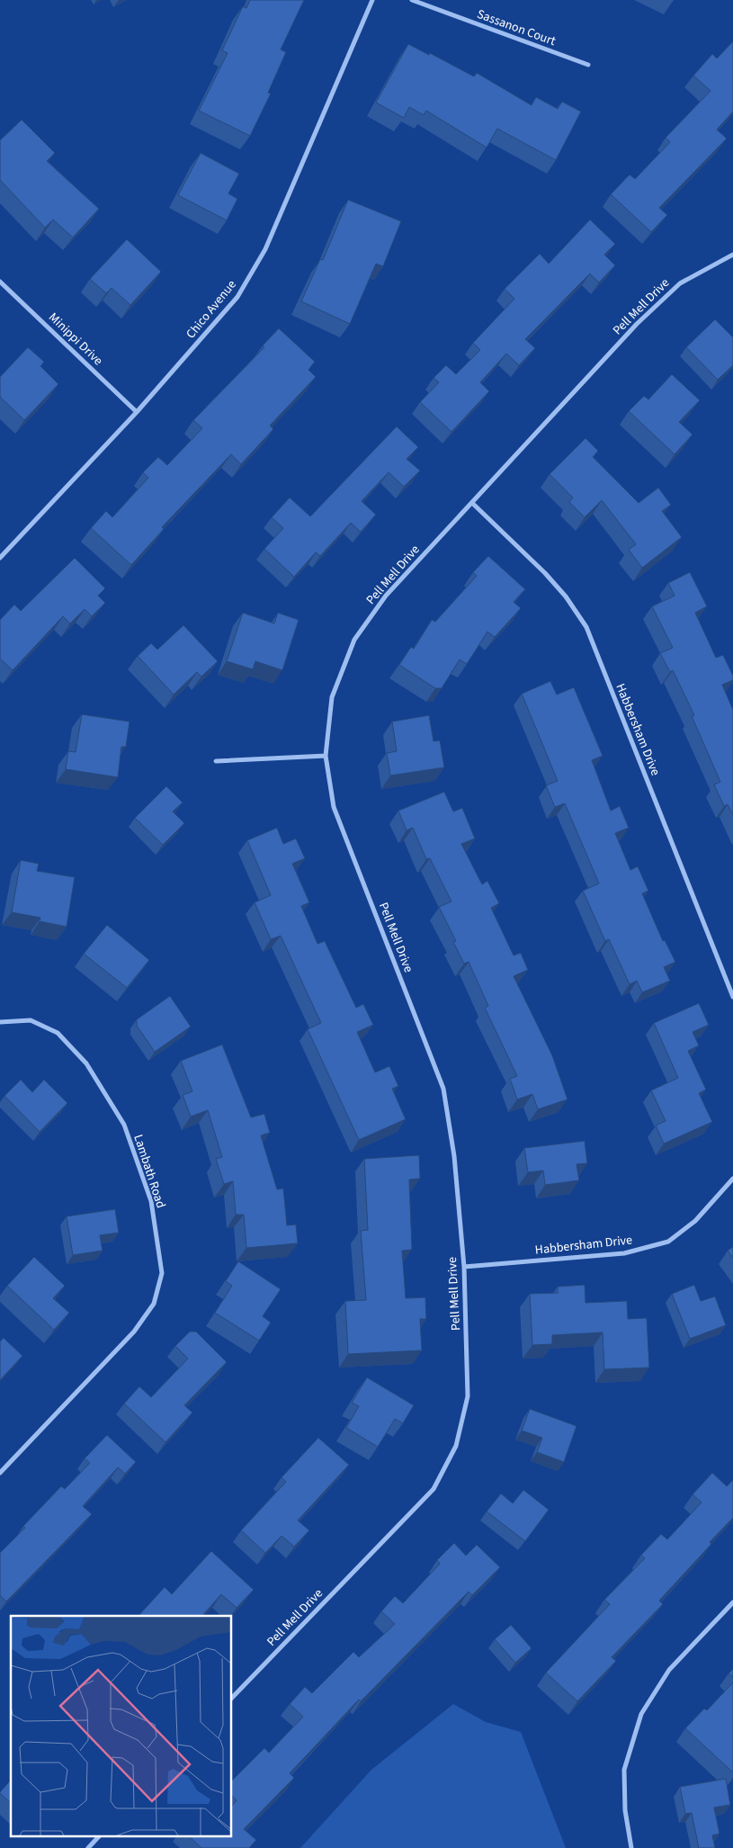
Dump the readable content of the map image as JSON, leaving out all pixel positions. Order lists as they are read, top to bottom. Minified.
{"streets":{"street":["Sassanon Court","Pell Mell Drive","Chico Avenue","Minippi Drive","Habbersham Drive","Lambath Road"]},"crossings":[["Pell Mell Drive","Habbersham Drive"],["Chico Avenue","Minippi Drive"]]}
